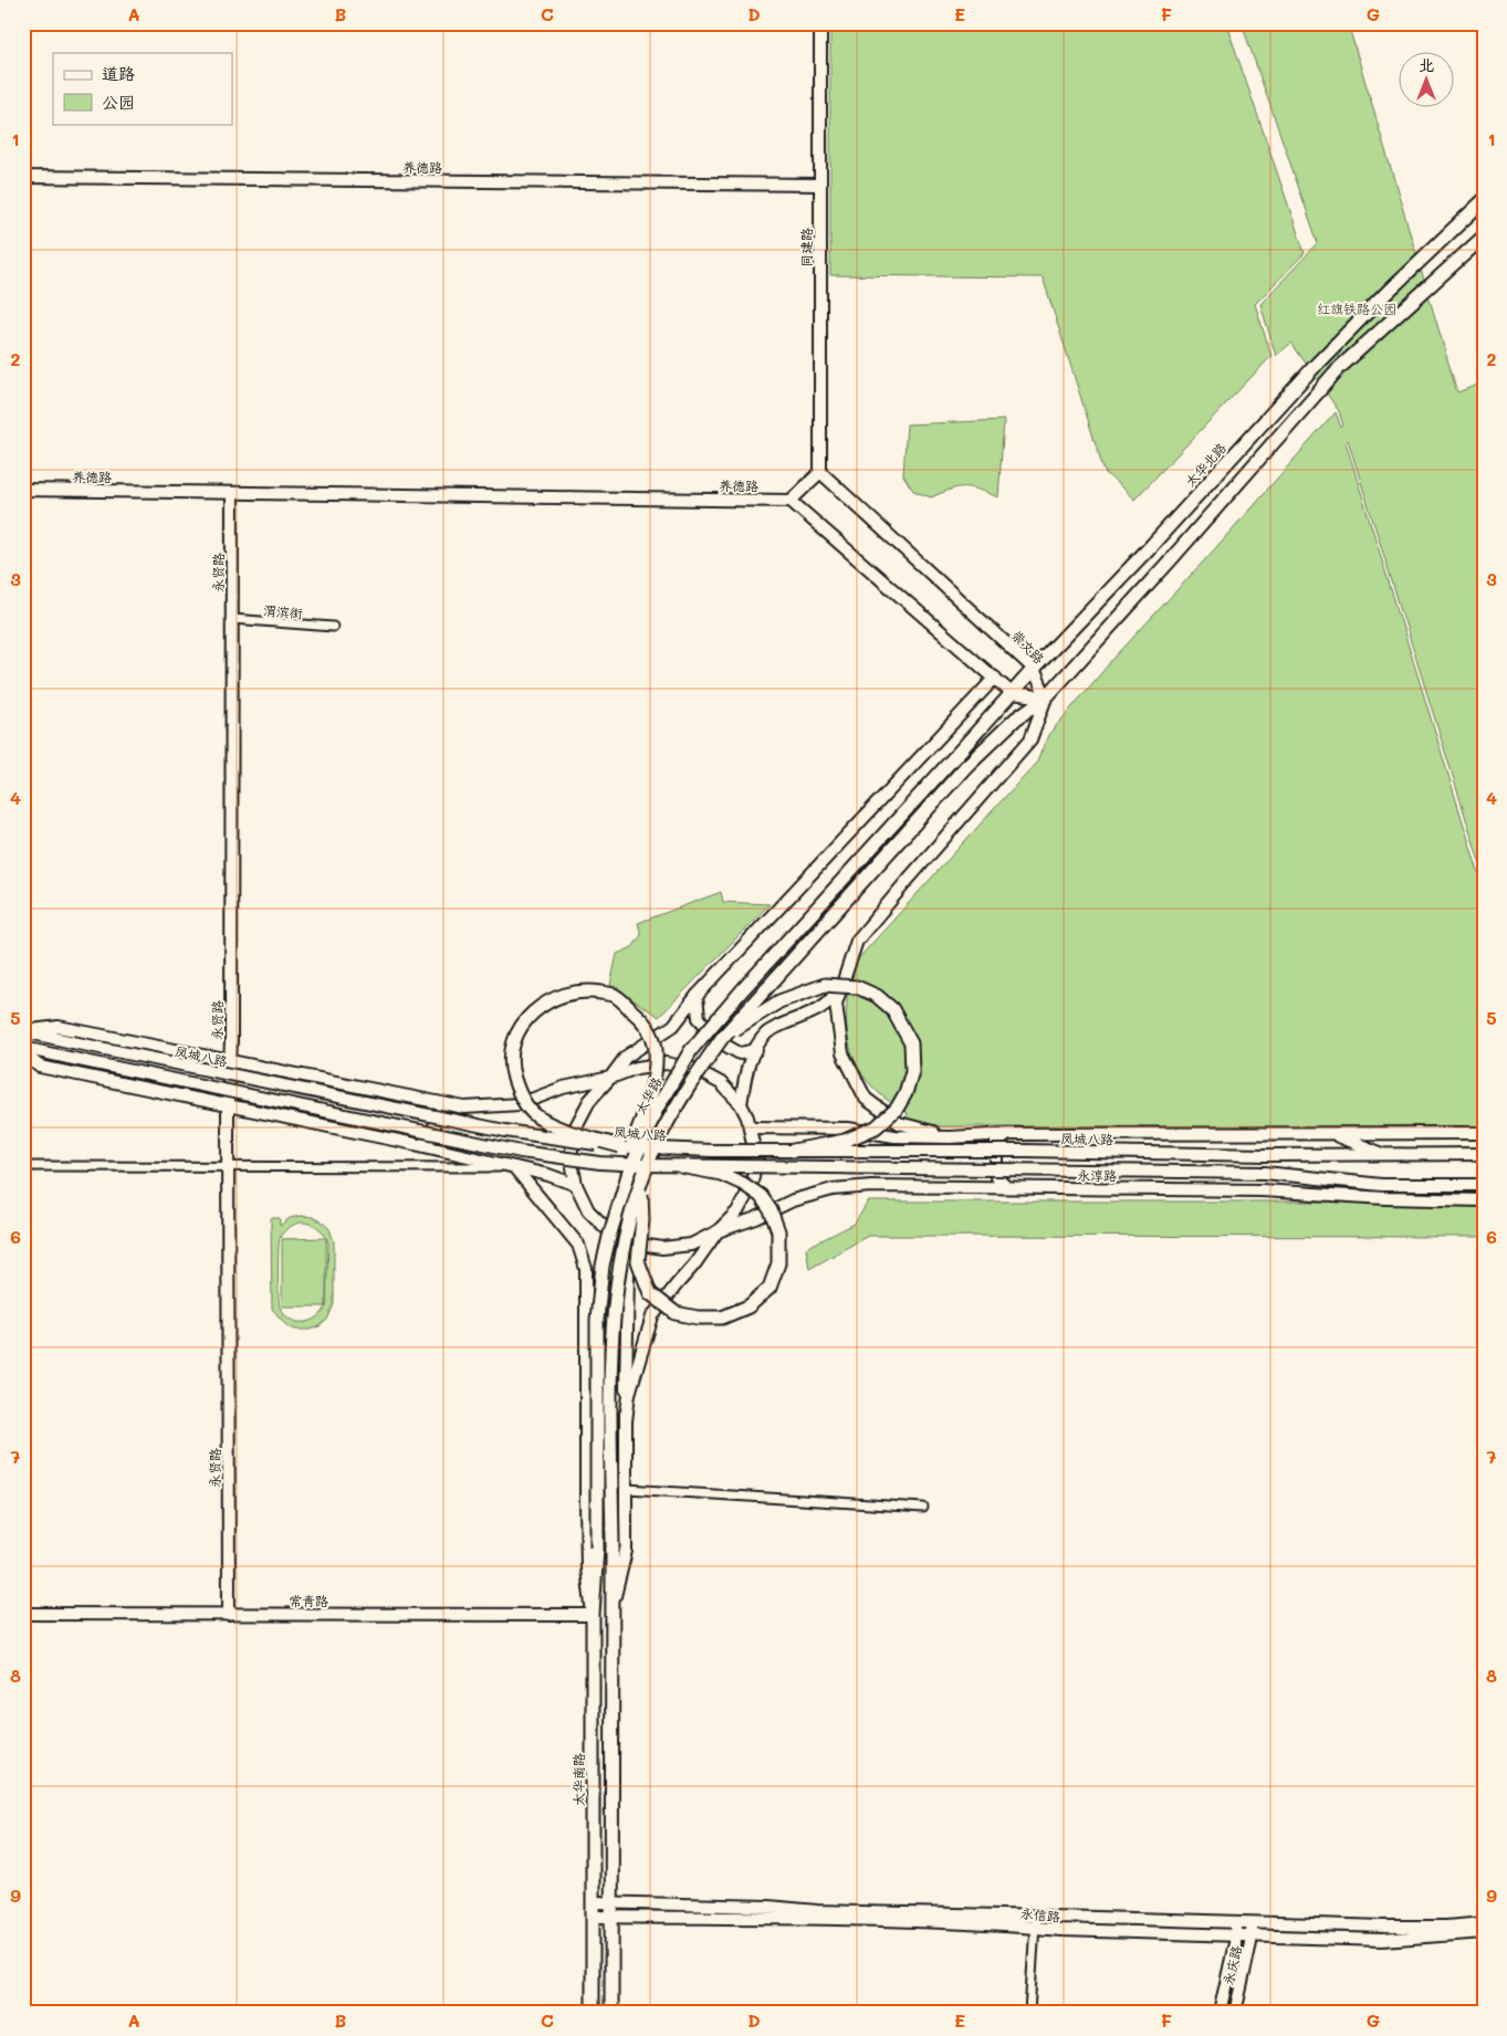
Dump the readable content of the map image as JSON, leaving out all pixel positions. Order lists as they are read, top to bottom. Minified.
{"streets":{"main road":["太华北路","太华路","太华南路"],"street":["养德路","同建路","永贤路","渭滨街","崇文路","凤城八路","永淳路","常青路","永信路","永庆路"]},"crossings":[["养德路","同建路"],["养德路","永贤路"],["同建路","崇文路"],["太华北路","崇文路"],["太华北路","太华路"],["永贤路","渭滨街"],["永贤路","凤城八路"],["永贤路","常青路"],["凤城八路","永淳路"],["太华路","太华南路"],["常青路","太华南路"],["太华南路","永信路"],["永信路","永庆路"]],"parks":["红旗铁路公园"],"legend":["道路","公园"],"north":"top","grid":{"columns":["A","B","C","D","E","F","G"],"rows":["1","2","3","4","5","6","7","8","9"]}}
